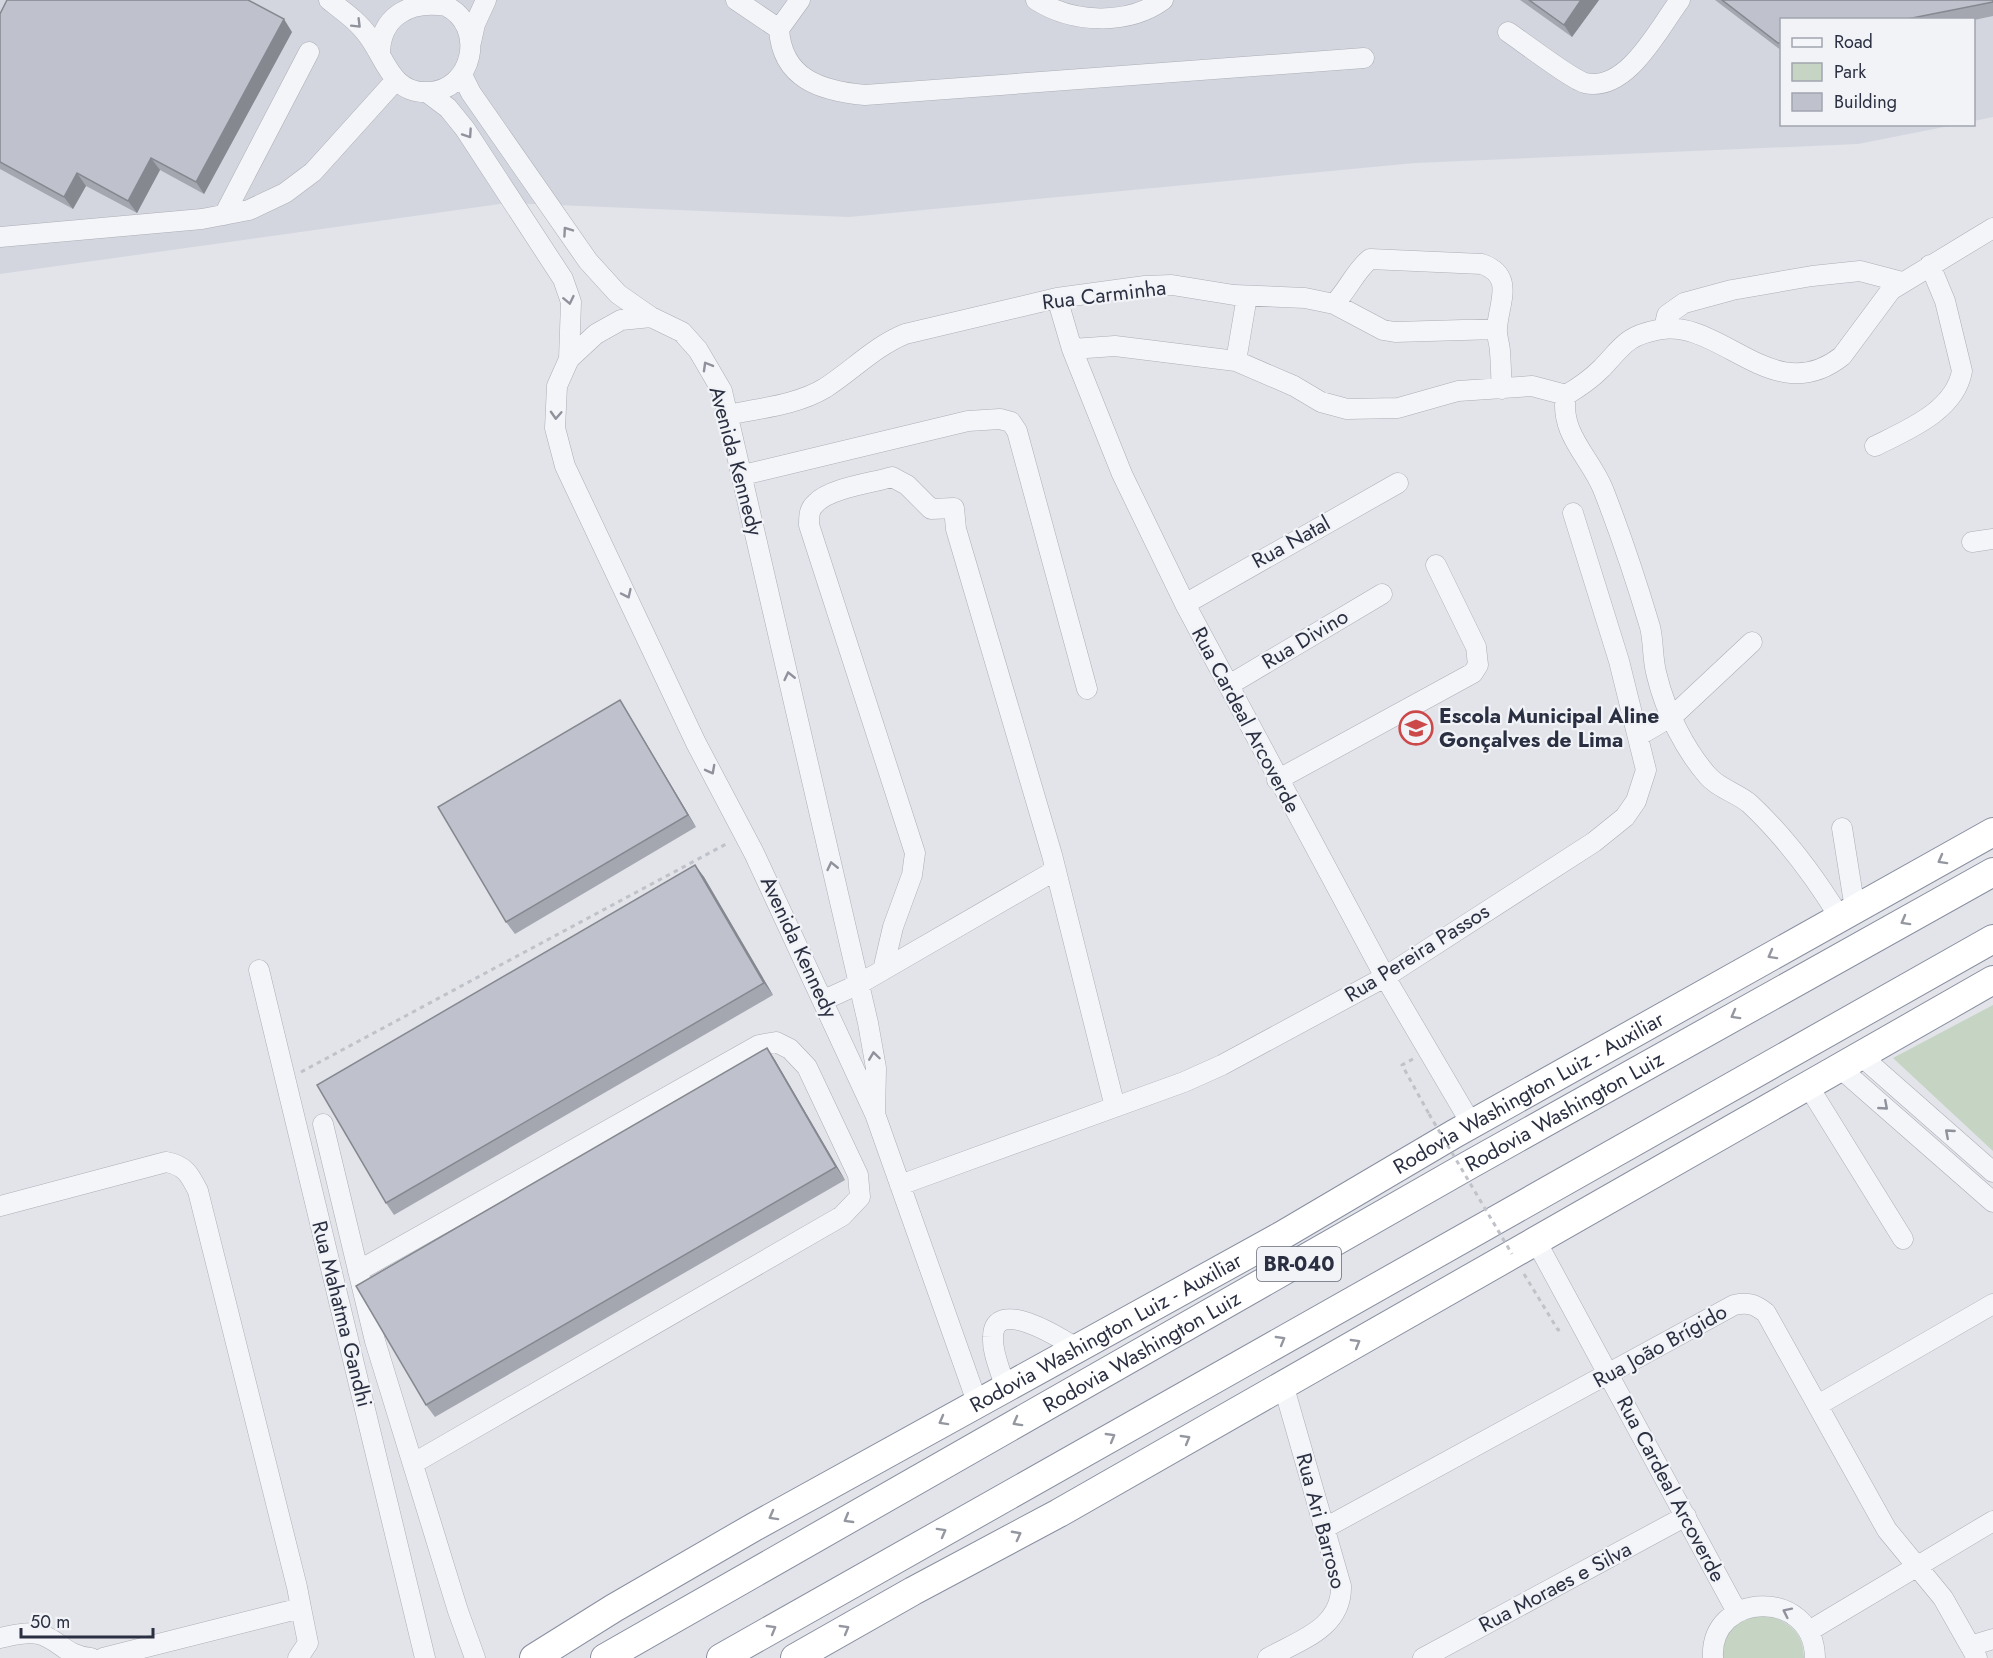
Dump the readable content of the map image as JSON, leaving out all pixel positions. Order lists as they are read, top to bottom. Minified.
{"streets":{"highway":["Rodovia Washington Luiz - Auxiliar","Rodovia Washington Luiz","BR-040"],"street":["Rua Carminha","Avenida Kennedy","Rua Natal","Rua Divino","Rua Cardeal Arcoverde","Rua Pereira Passos","Rua Mahatma Gandhi","Rua João Brígido","Rua Ari Barroso","Rua Moraes e Silva"]},"crossings":[["Rua Carminha","Avenida Kennedy"],["Rua Carminha","Rua Cardeal Arcoverde"],["Avenida Kennedy","Rua Pereira Passos"],["Avenida Kennedy","Rodovia Washington Luiz - Auxiliar"],["Rua Natal","Rua Cardeal Arcoverde"],["Rua Divino","Rua Cardeal Arcoverde"],["Rua Cardeal Arcoverde","Rua Pereira Passos"],["Rua Cardeal Arcoverde","Rodovia Washington Luiz - Auxiliar"],["Rua Cardeal Arcoverde","Rua João Brígido"],["Rua Cardeal Arcoverde","Rua Moraes e Silva"],["Rua João Brígido","Rua Ari Barroso"]],"places":{"school or university":["Escola Municipal Aline Gonçalves de Lima"]},"legend":["Road","Park","Building"],"scale_bar":"50 m"}
